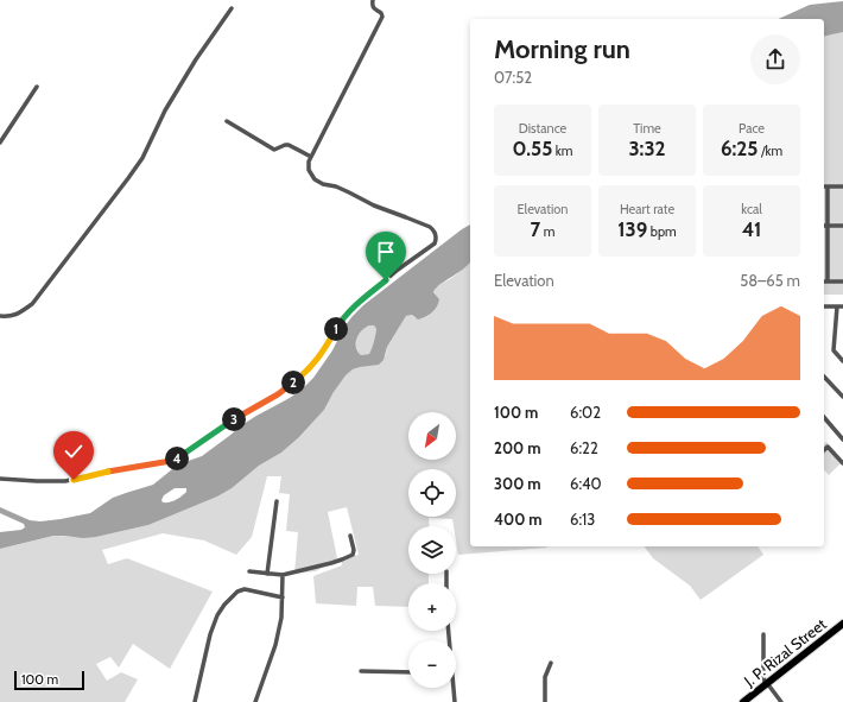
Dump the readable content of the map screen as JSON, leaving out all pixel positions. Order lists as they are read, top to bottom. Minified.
{"streets":{"main road":["J. P. Rizal Street"]},"scale_bar":"100 m","north":"bottom left","page":{"heading":["Morning run","07:52"],"stats":[["Distance","0.55 km"],["Time","3:32"],["Pace","6:25 /km"],["Elevation","7 m"],["Heart rate","139 bpm"],["kcal","41"]],"chart":["Elevation","58–65 m"],"pins":["1","2","3","4"],"list":[{"name":"100 m","note":"6:02"},{"name":"200 m","note":"6:22"},{"name":"300 m","note":"6:40"},{"name":"400 m","note":"6:13"}],"map_buttons":["+","−"],"scale":"100 m"}}
